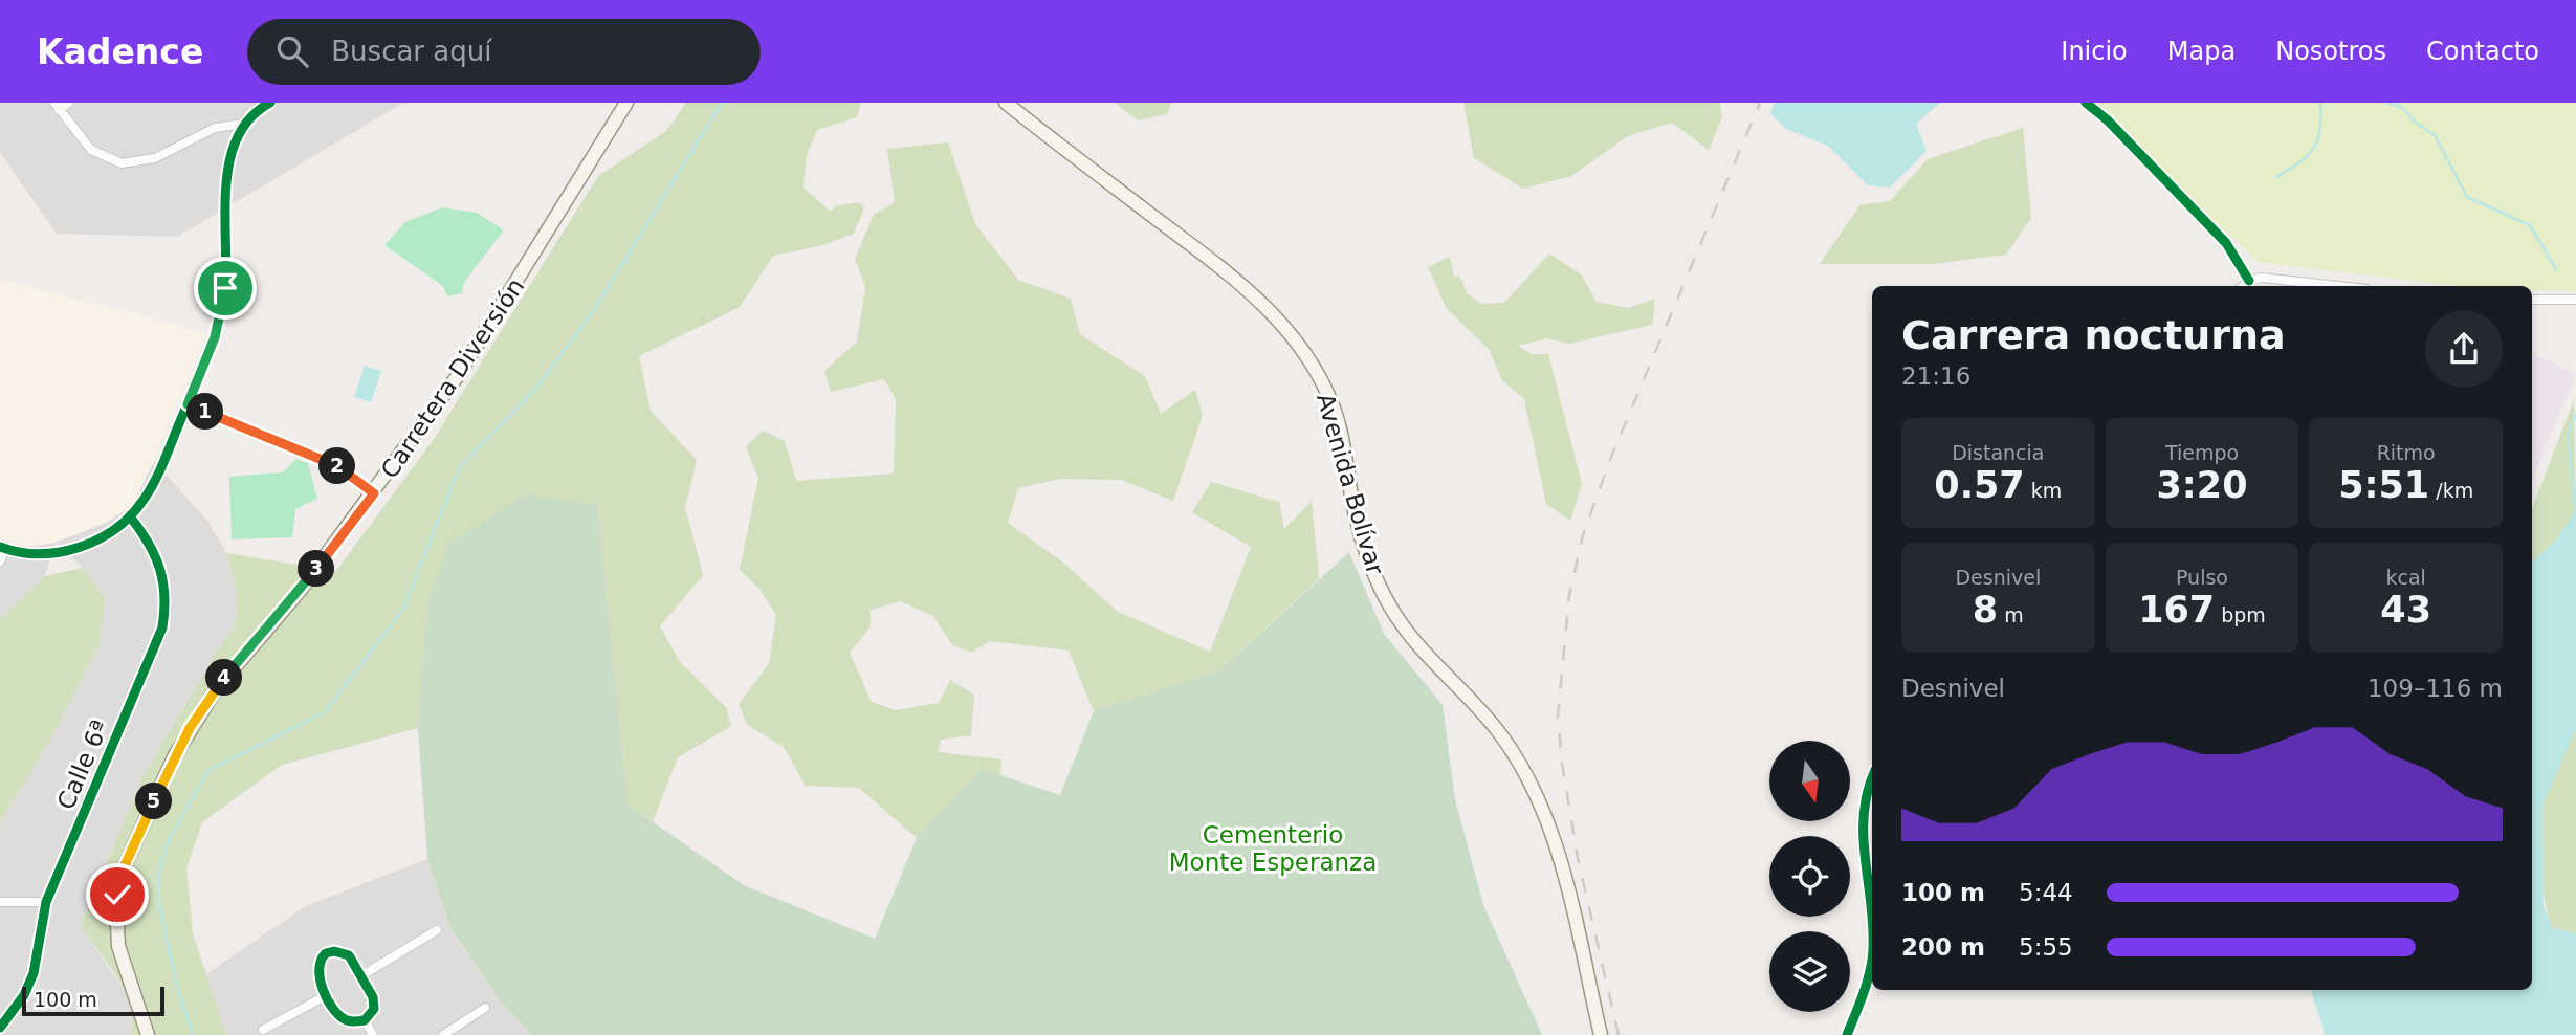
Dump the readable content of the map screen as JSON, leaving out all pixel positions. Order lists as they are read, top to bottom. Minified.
{"streets":{"main road":["Carretera Diversión","Avenida Bolívar"],"street":["Calle 6ª"]},"parks":["Cementerio Monte Esperanza"],"scale_bar":"100 m","north":"bottom","page":{"header":"Kadence","search":"Buscar aquí","nav":["Inicio","Mapa","Nosotros","Contacto"],"heading":["Carrera nocturna","21:16"],"pins":["1","2","3","4","5"],"stats":[["Distancia","0.57 km"],["Tiempo","3:20"],["Ritmo","5:51 /km"],["Desnivel","8 m"],["Pulso","167 bpm"],["kcal","43"]],"chart":["Desnivel","109–116 m"],"list":[{"name":"100 m","note":"5:44"},{"name":"200 m","note":"5:55"}],"scale":"100 m"}}
